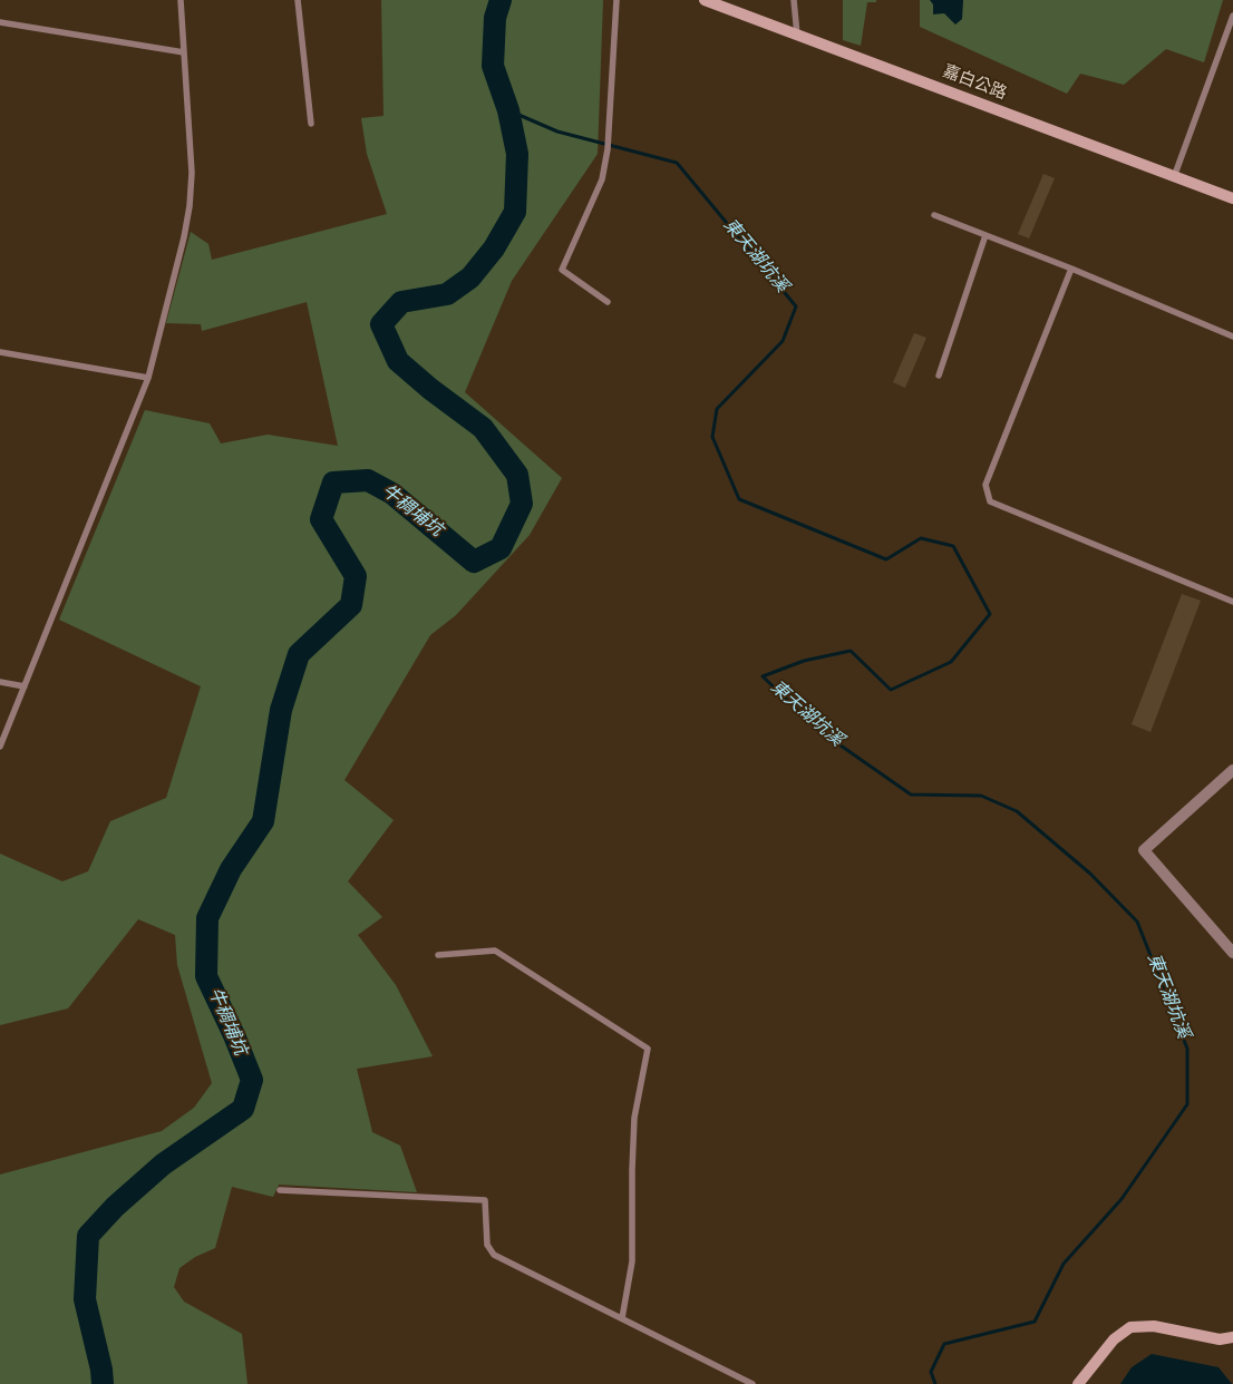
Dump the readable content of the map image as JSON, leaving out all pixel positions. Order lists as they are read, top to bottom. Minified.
{"streets":{"main road":["嘉白公路"]},"water":["東天湖坑溪","牛稠埔坑"]}
